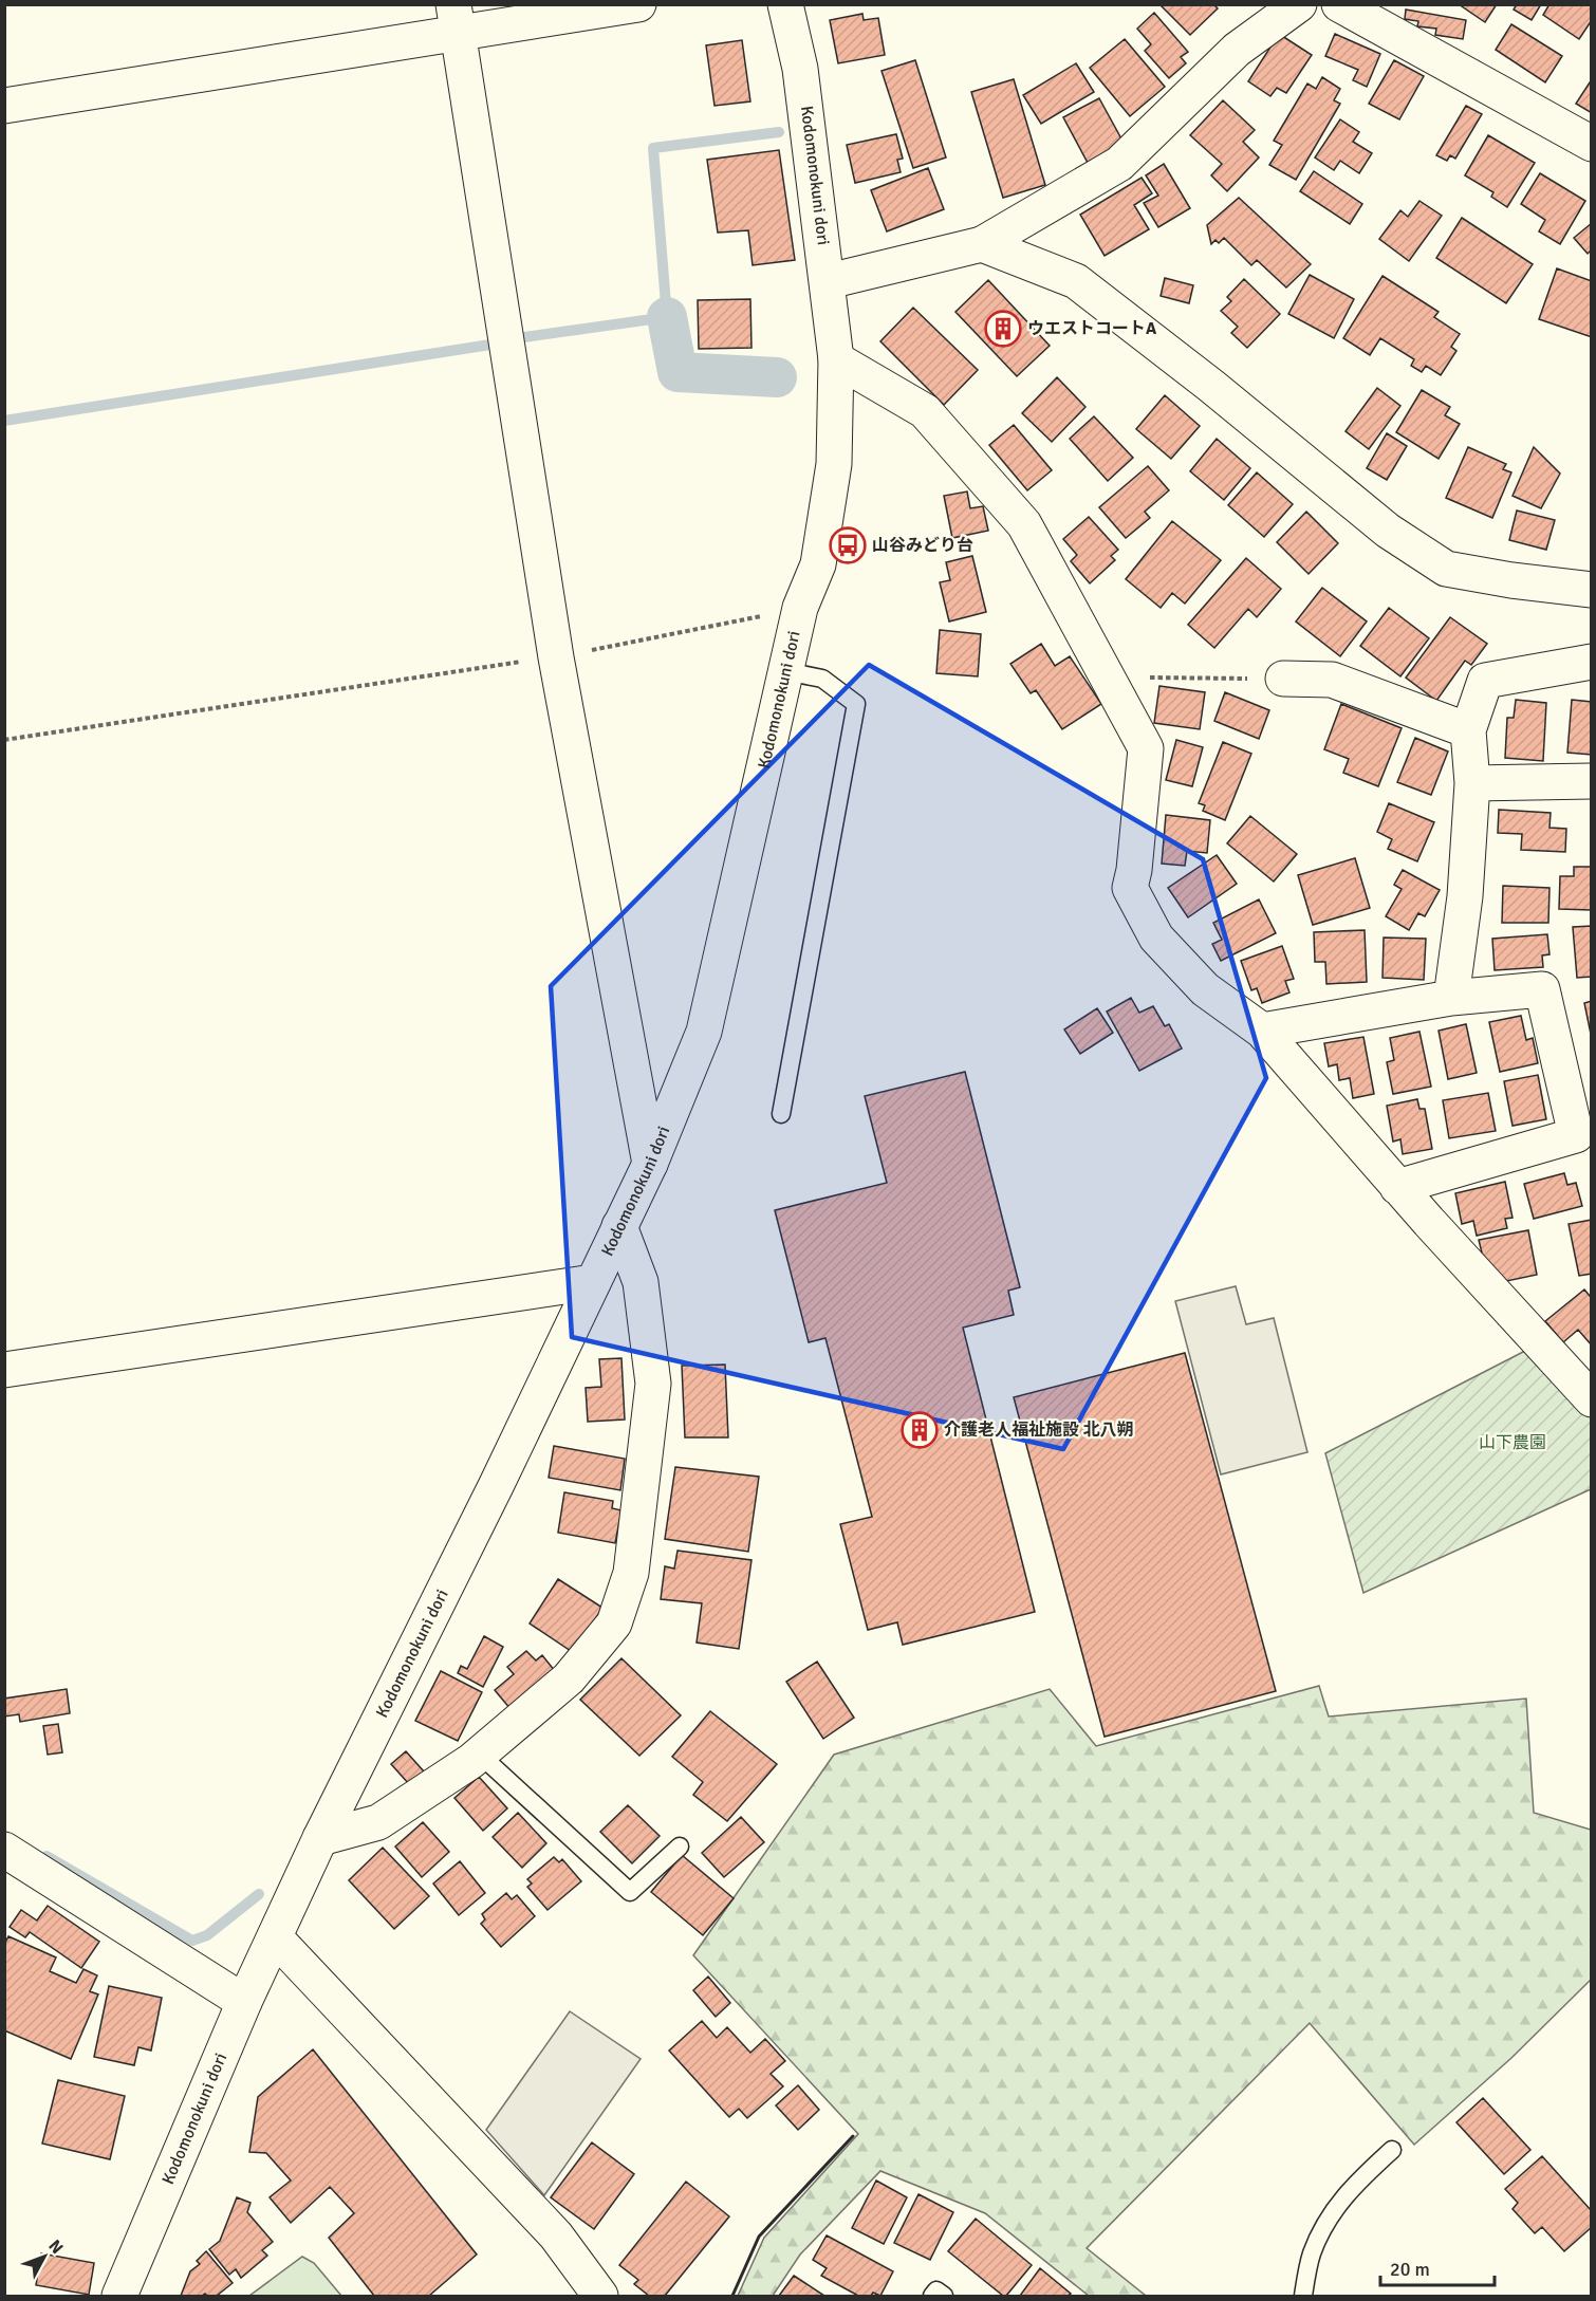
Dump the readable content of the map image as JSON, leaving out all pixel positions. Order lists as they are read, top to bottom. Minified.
{"streets":{"street":["Kodomonokuni dori"]},"parks":["山下農園"],"places":{"building":["ウエストコートA","介護老人福祉施設 北八朔"],"bus stop":["山谷みどり台"]},"scale_bar":"20 m","north":"top right"}
